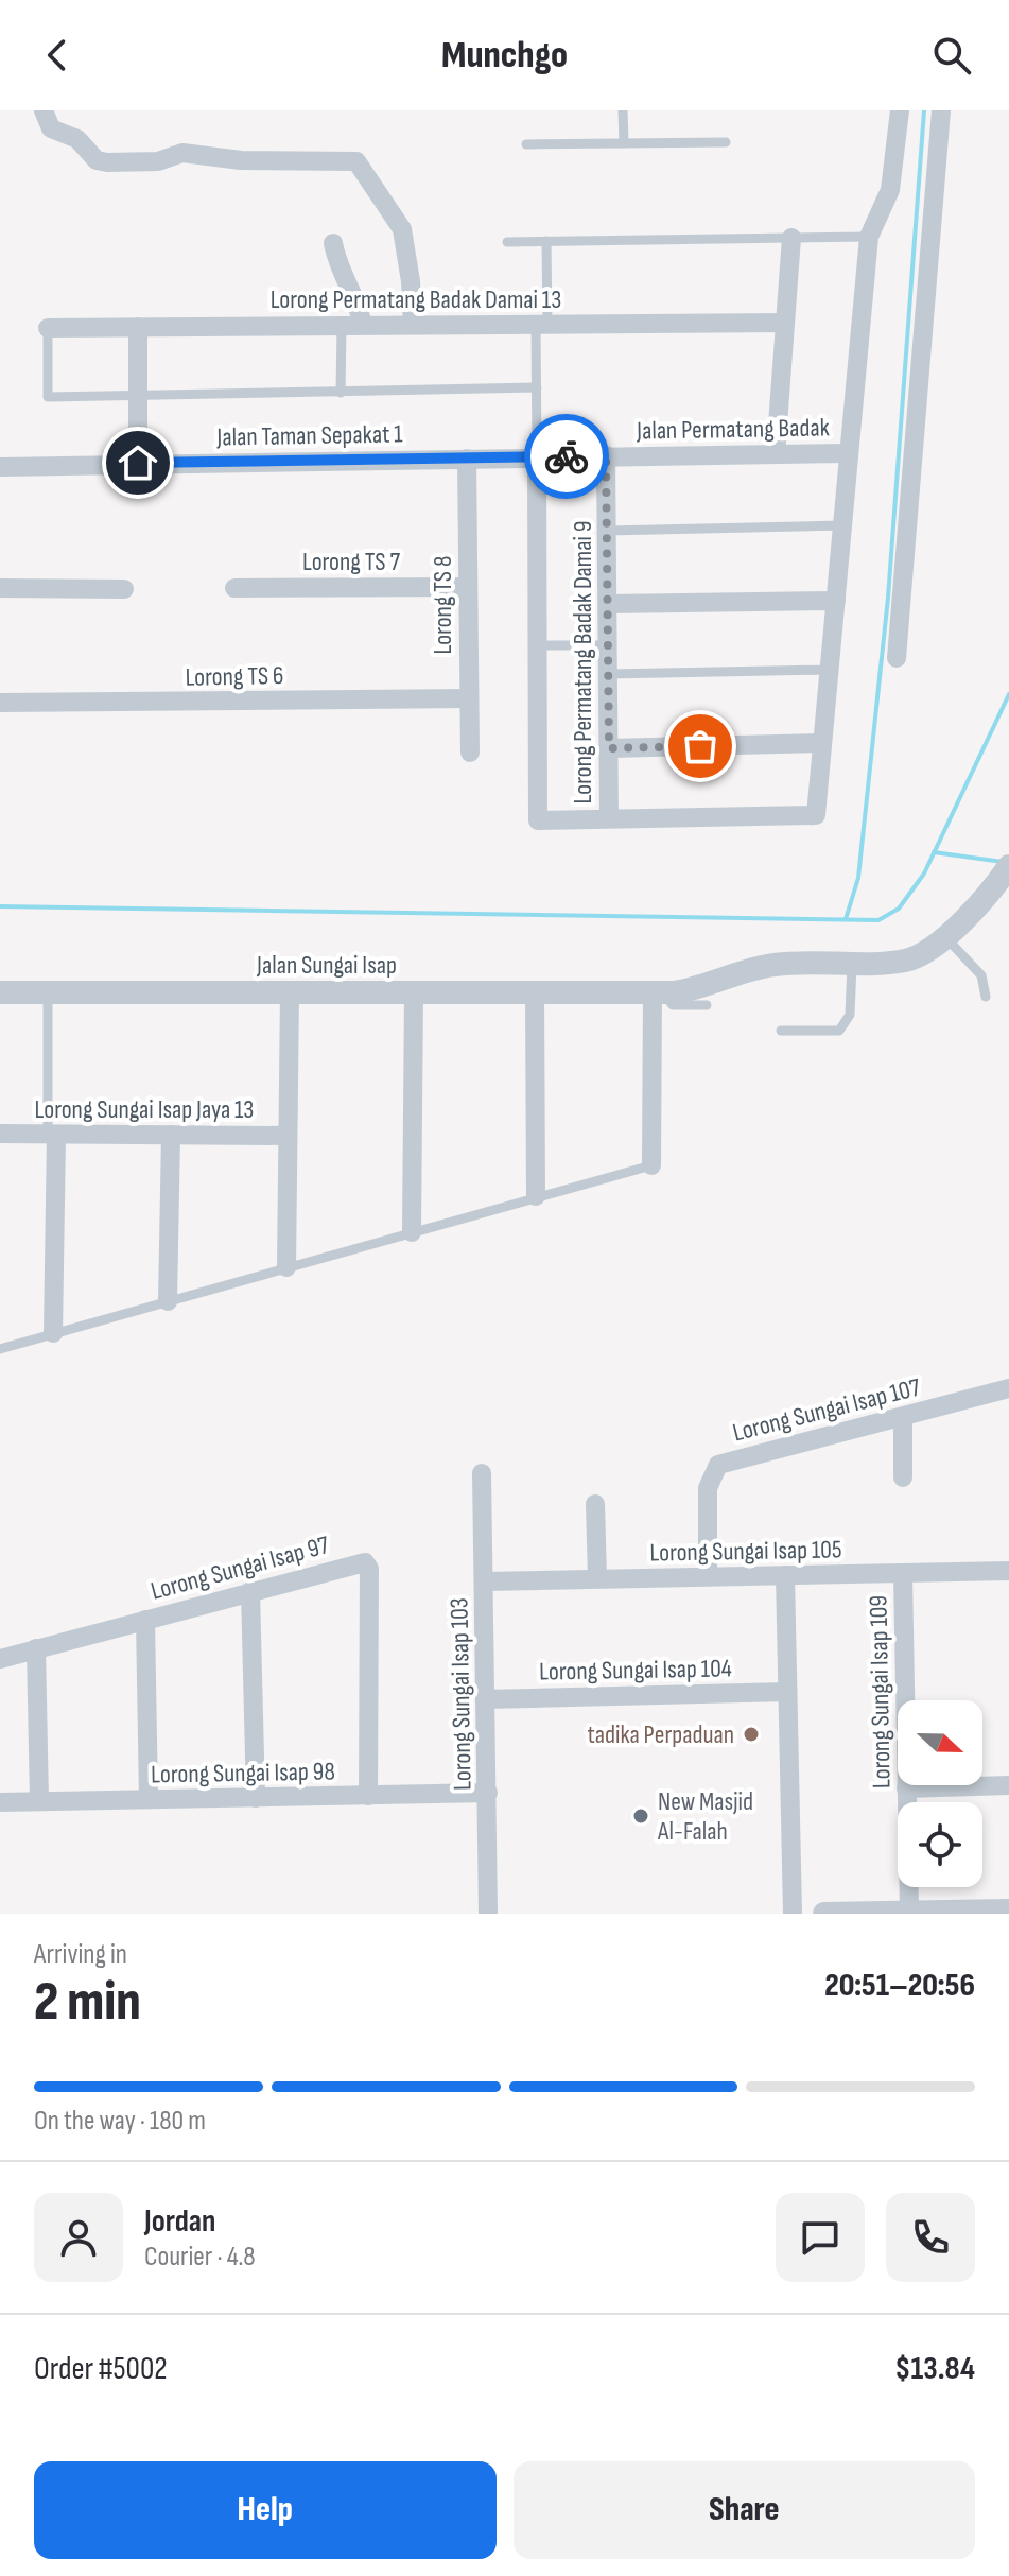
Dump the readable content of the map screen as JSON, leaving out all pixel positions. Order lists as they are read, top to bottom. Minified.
{"streets":{"street":["Lorong Permatang Badak Damai 13","Jalan Permatang Badak","Jalan Taman Sepakat 1","Lorong TS 7","Lorong TS 8","Lorong Permatang Badak Damai 9","Lorong TS 6","Jalan Sungai Isap","Lorong Sungai Isap Jaya 13","Lorong Sungai Isap 107","Lorong Sungai Isap 105","Lorong Sungai Isap 97","Lorong Sungai Isap 104","Lorong Sungai Isap 109","Lorong Sungai Isap 103","Lorong Sungai Isap 98"]},"crossings":[["Jalan Permatang Badak","Jalan Taman Sepakat 1"],["Jalan Permatang Badak","Lorong TS 8"],["Jalan Permatang Badak","Lorong Permatang Badak Damai 9"],["Jalan Taman Sepakat 1","Lorong TS 8"],["Lorong TS 7","Lorong TS 8"],["Lorong TS 8","Lorong TS 6"],["Lorong Sungai Isap 107","Lorong Sungai Isap 105"],["Lorong Sungai Isap 105","Lorong Sungai Isap 109"],["Lorong Sungai Isap 105","Lorong Sungai Isap 103"],["Lorong Sungai Isap 97","Lorong Sungai Isap 98"],["Lorong Sungai Isap 104","Lorong Sungai Isap 103"],["Lorong Sungai Isap 103","Lorong Sungai Isap 98"]],"places":["tadika Perpaduan","New Masjid Al-Falah"],"north":"right","page":{"header":"Munchgo","heading":["2 min","Arriving in","20:51–20:56"],"panel":["Jordan","Courier · 4.8","Order #5002","$13.84"],"bar":"On the way · 180 m","buttons":["Help","Share"]}}
